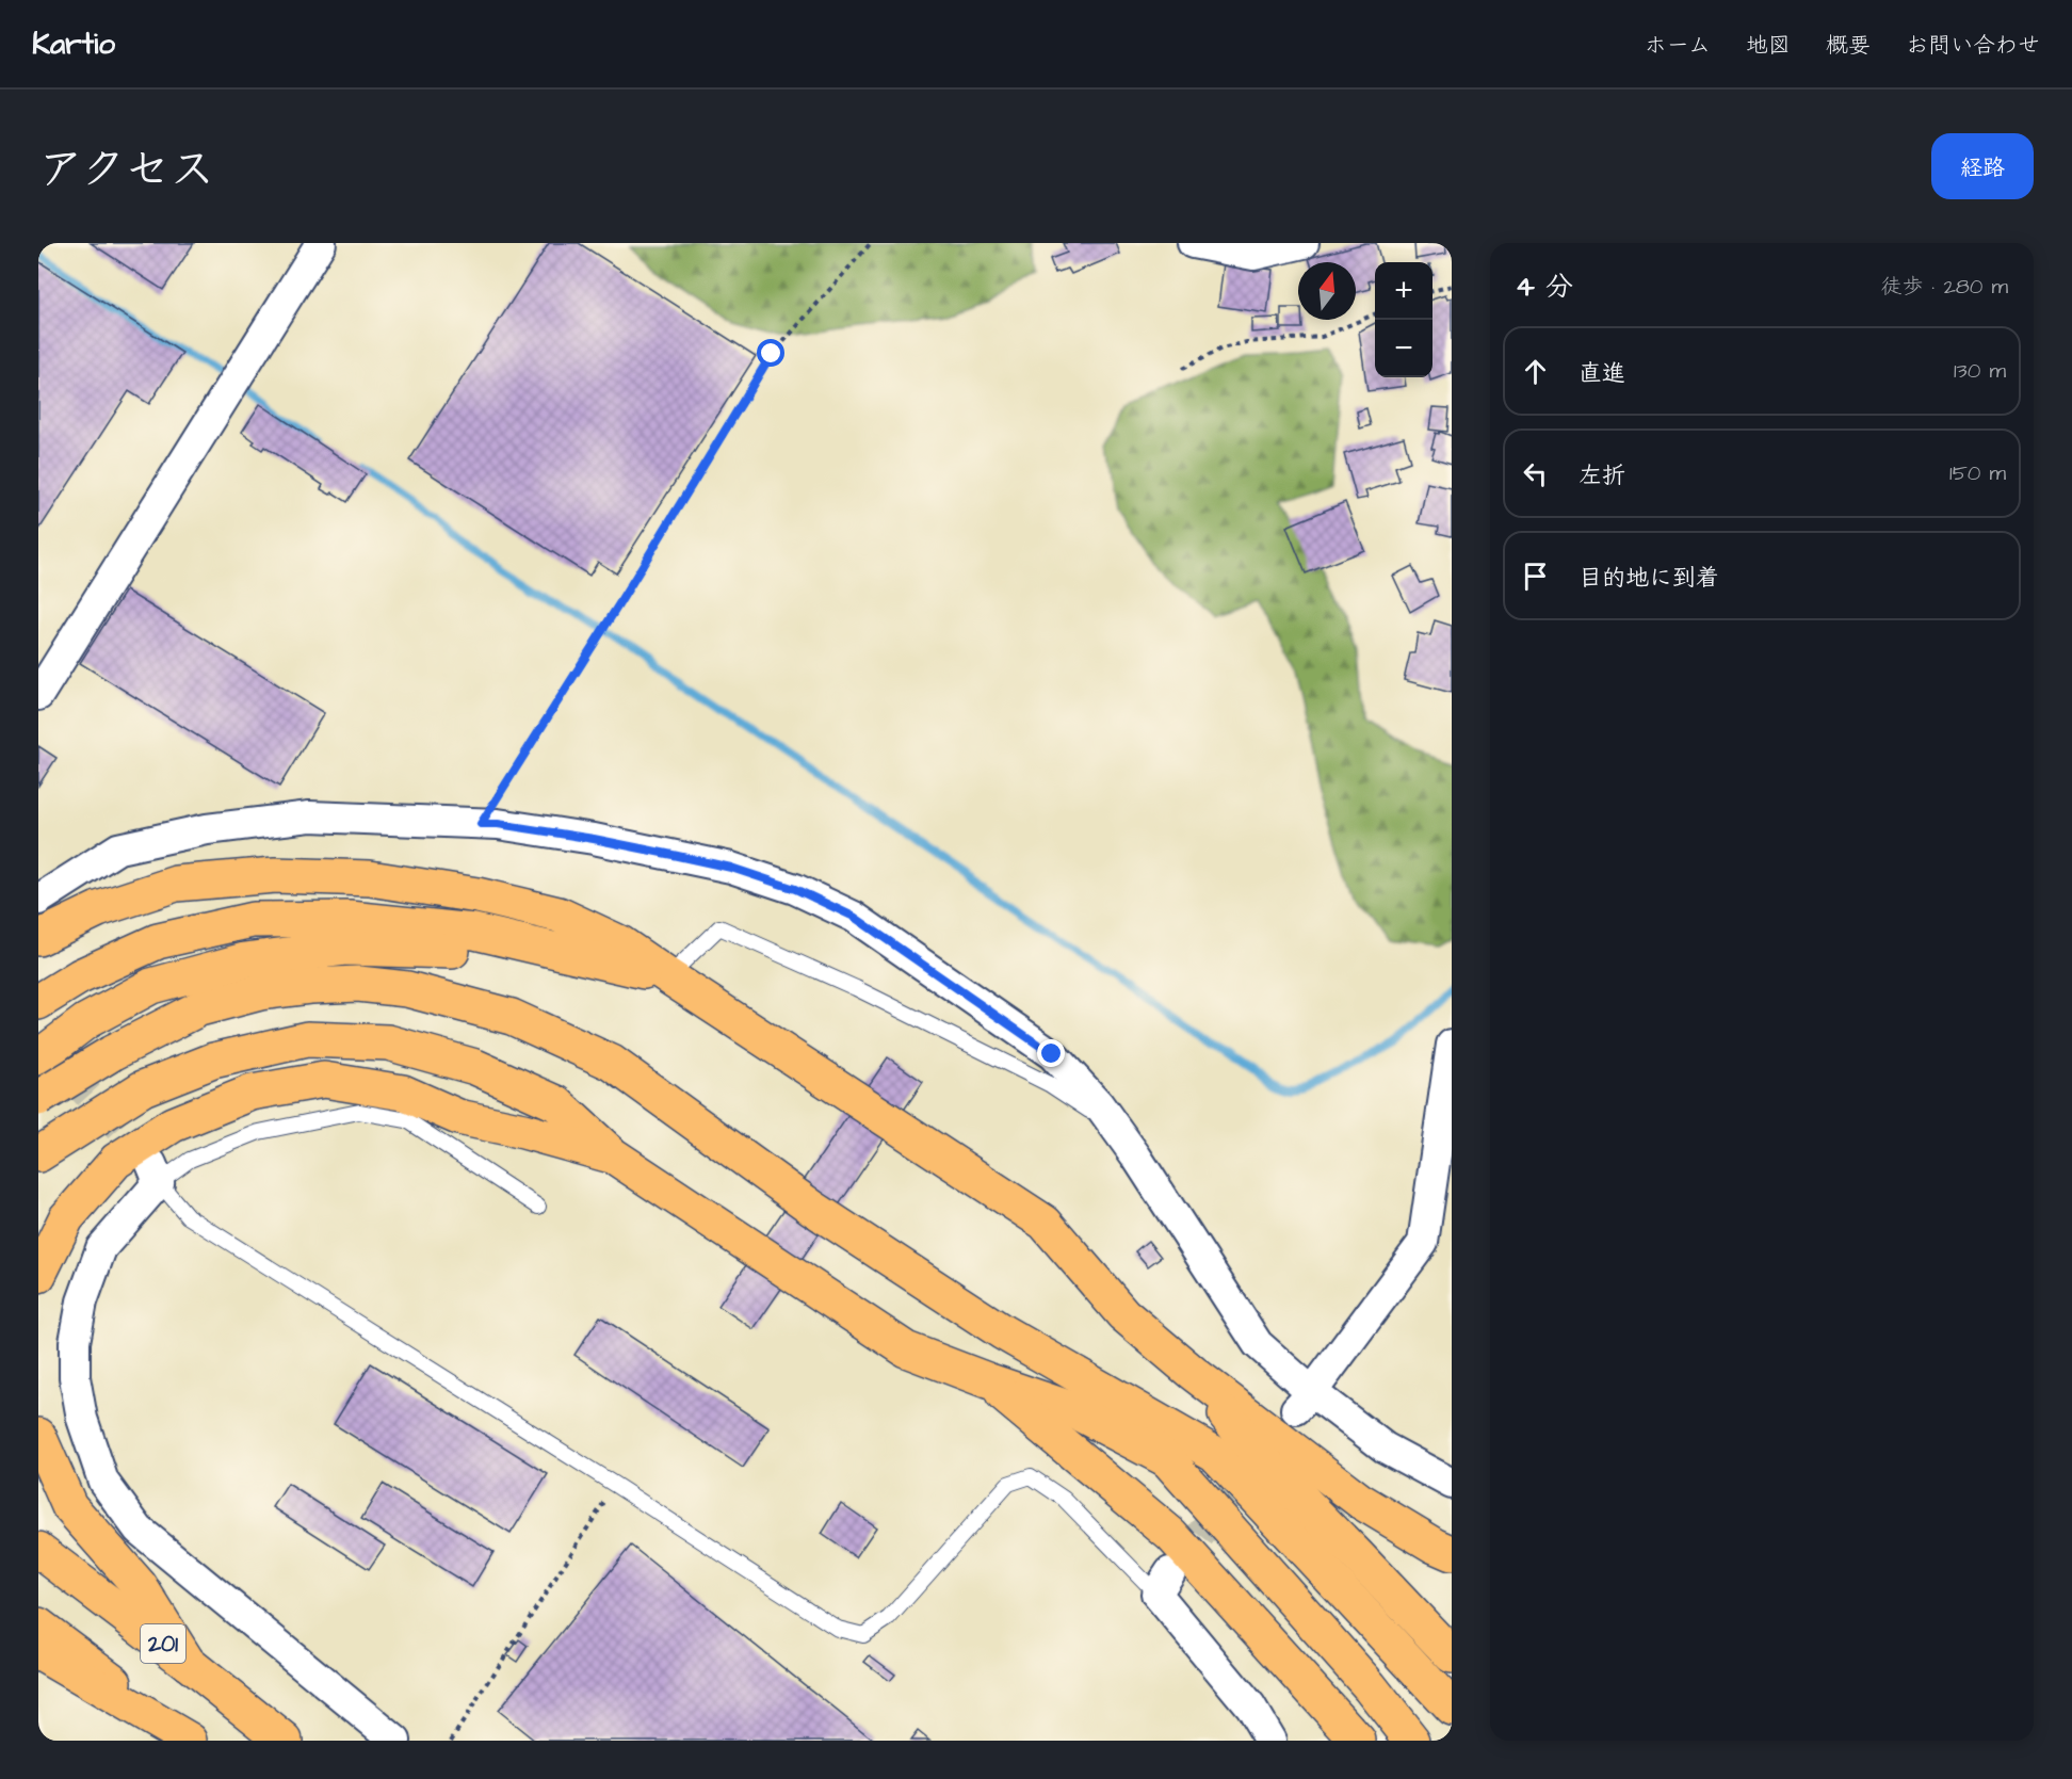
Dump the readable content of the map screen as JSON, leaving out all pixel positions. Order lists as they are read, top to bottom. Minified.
{"streets":{"highway":["201"]},"north":"top","page":{"header":"Kartio","nav":["ホーム","地図","概要","お問い合わせ"],"title":"アクセス","buttons":"経路","heading":["4 分","徒歩 · 280 m"],"map_buttons":["+","−"],"list":[["直進","130 m"],["左折","150 m"],"目的地に到着"]}}
